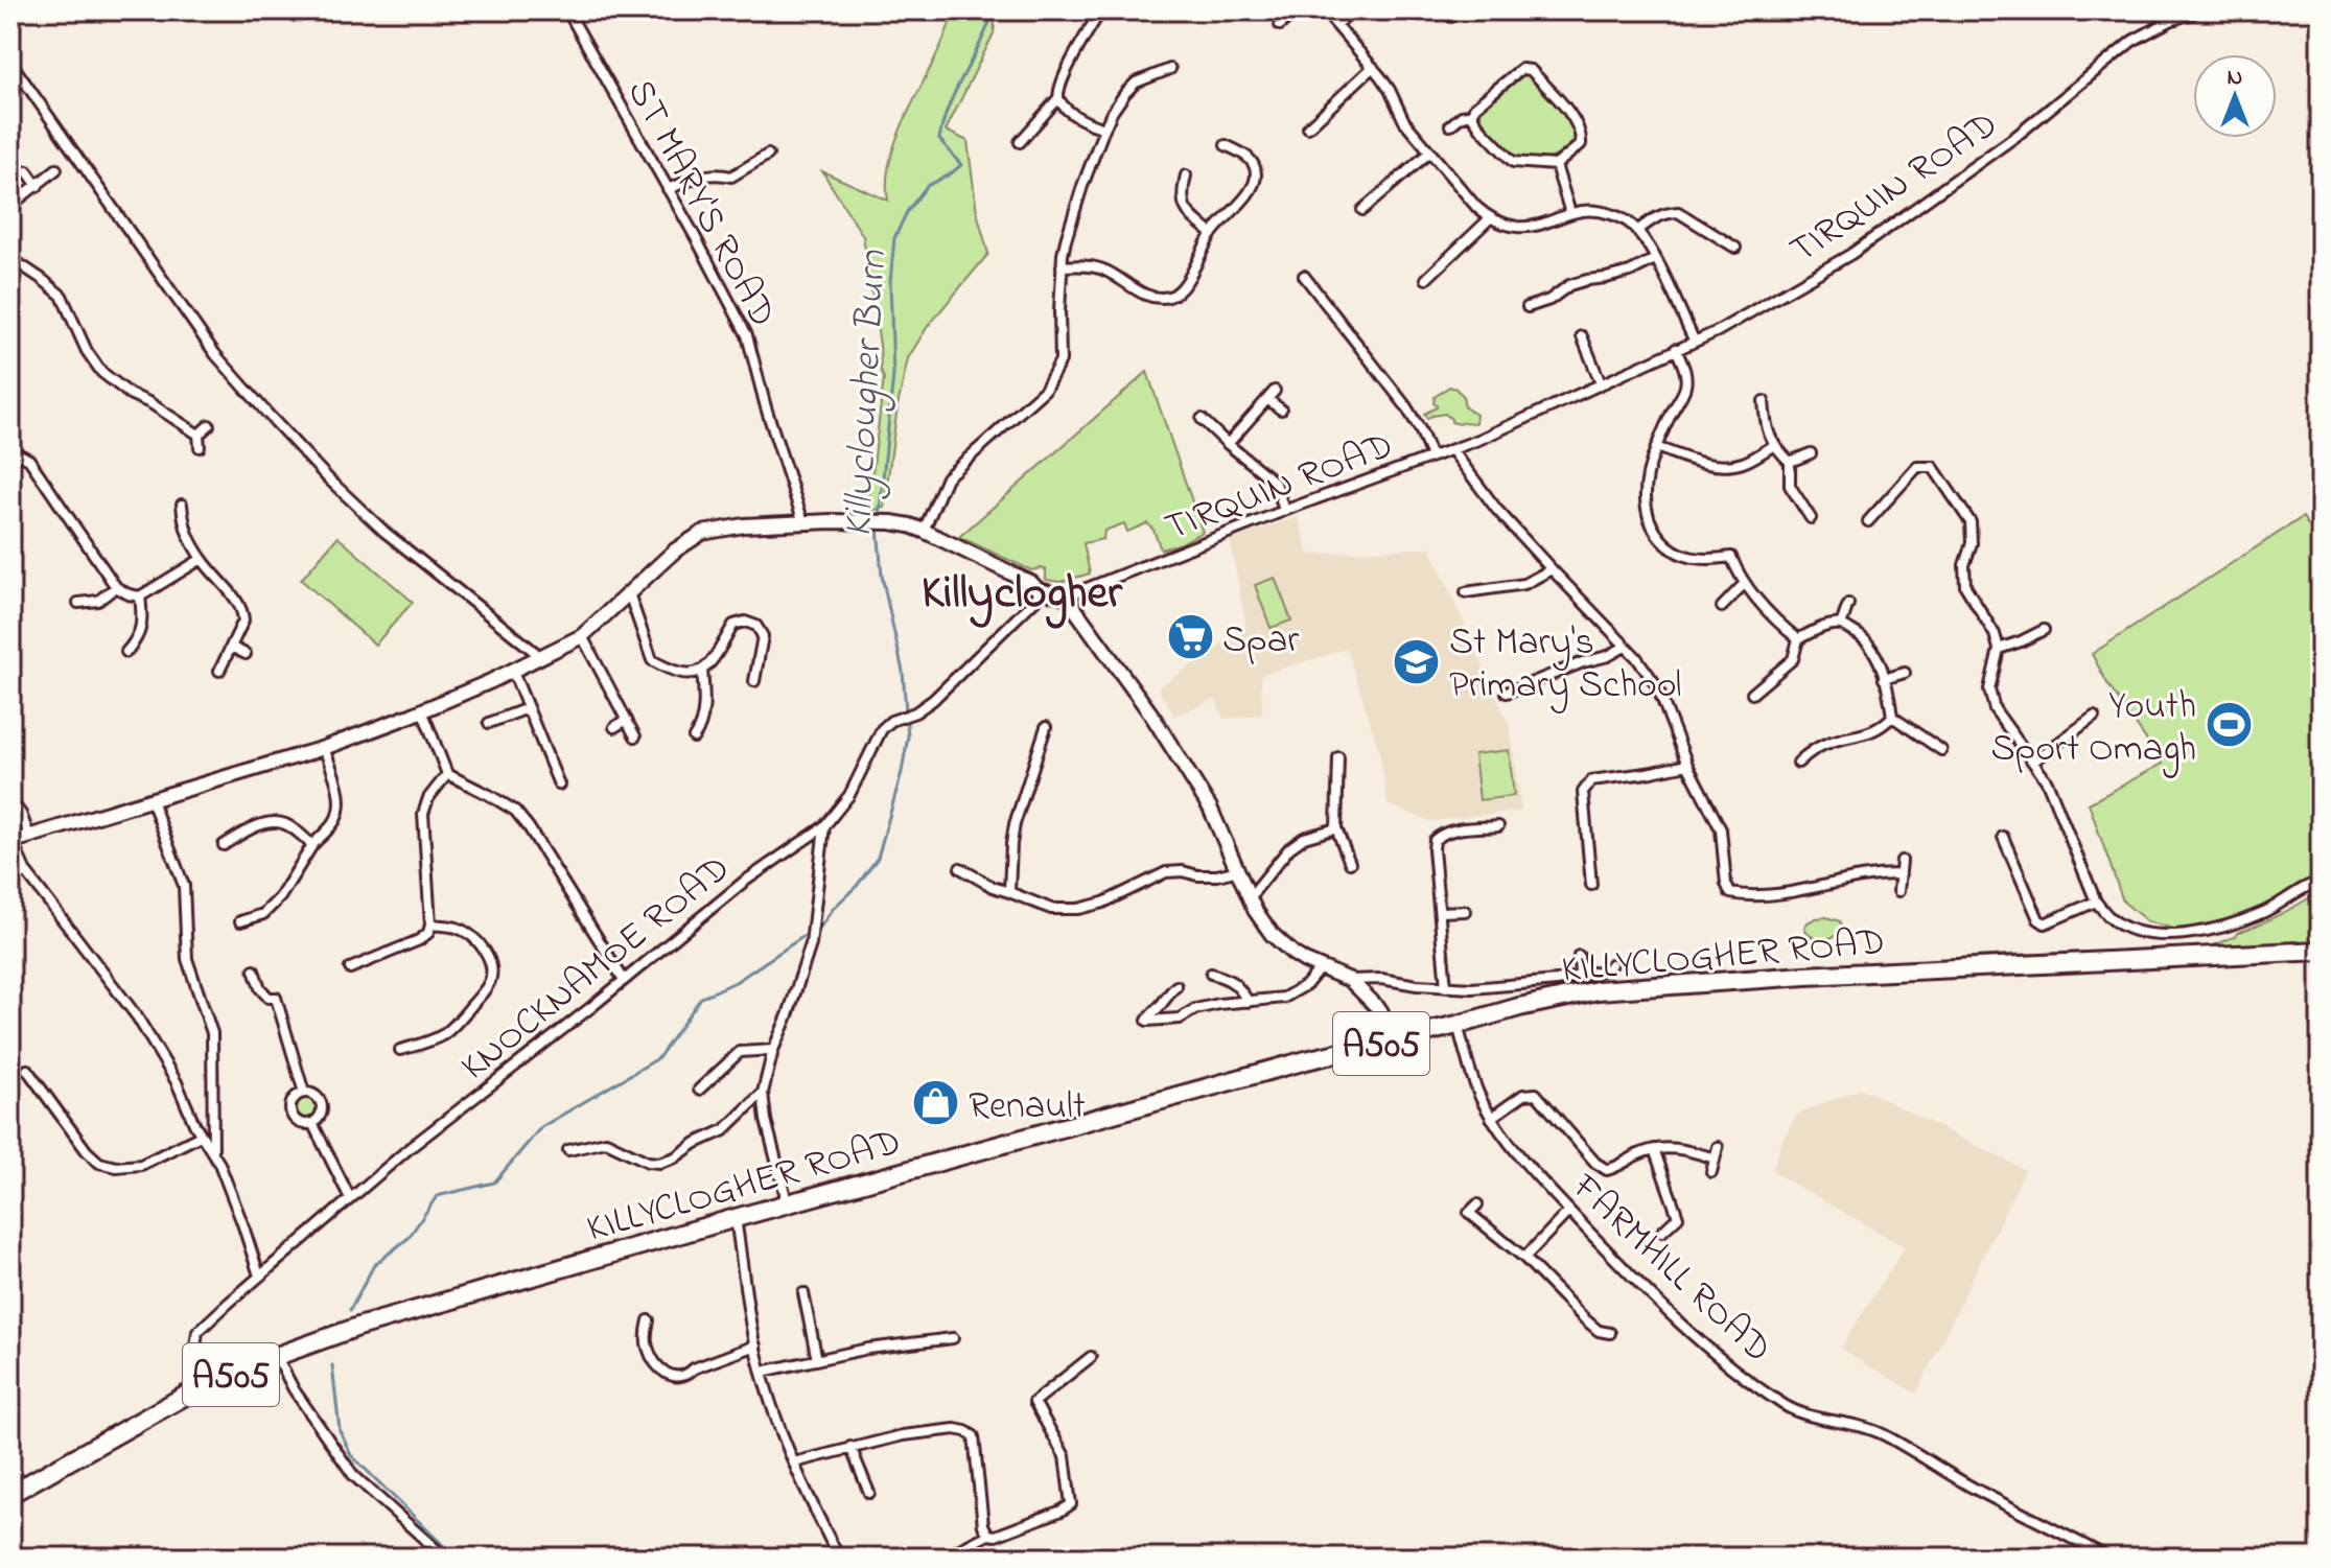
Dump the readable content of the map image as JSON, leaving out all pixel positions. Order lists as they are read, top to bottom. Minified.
{"streets":{"highway":["KILLYCLOGHER ROAD","A505"],"street":["TIRQUIN ROAD","ST MARY'S ROAD","KNOCKNAMOE ROAD","FARMHILL ROAD"]},"crossings":[["KILLYCLOGHER ROAD","KNOCKNAMOE ROAD"],["KILLYCLOGHER ROAD","FARMHILL ROAD"]],"districts":["Killyclogher"],"water":["Killyclougher Burn"],"places":{"supermarket":["Spar"],"school or university":["St Mary's Primary School"],"sports":["Youth Sport Omagh"],"shop":["Renault"]},"north":"top"}
